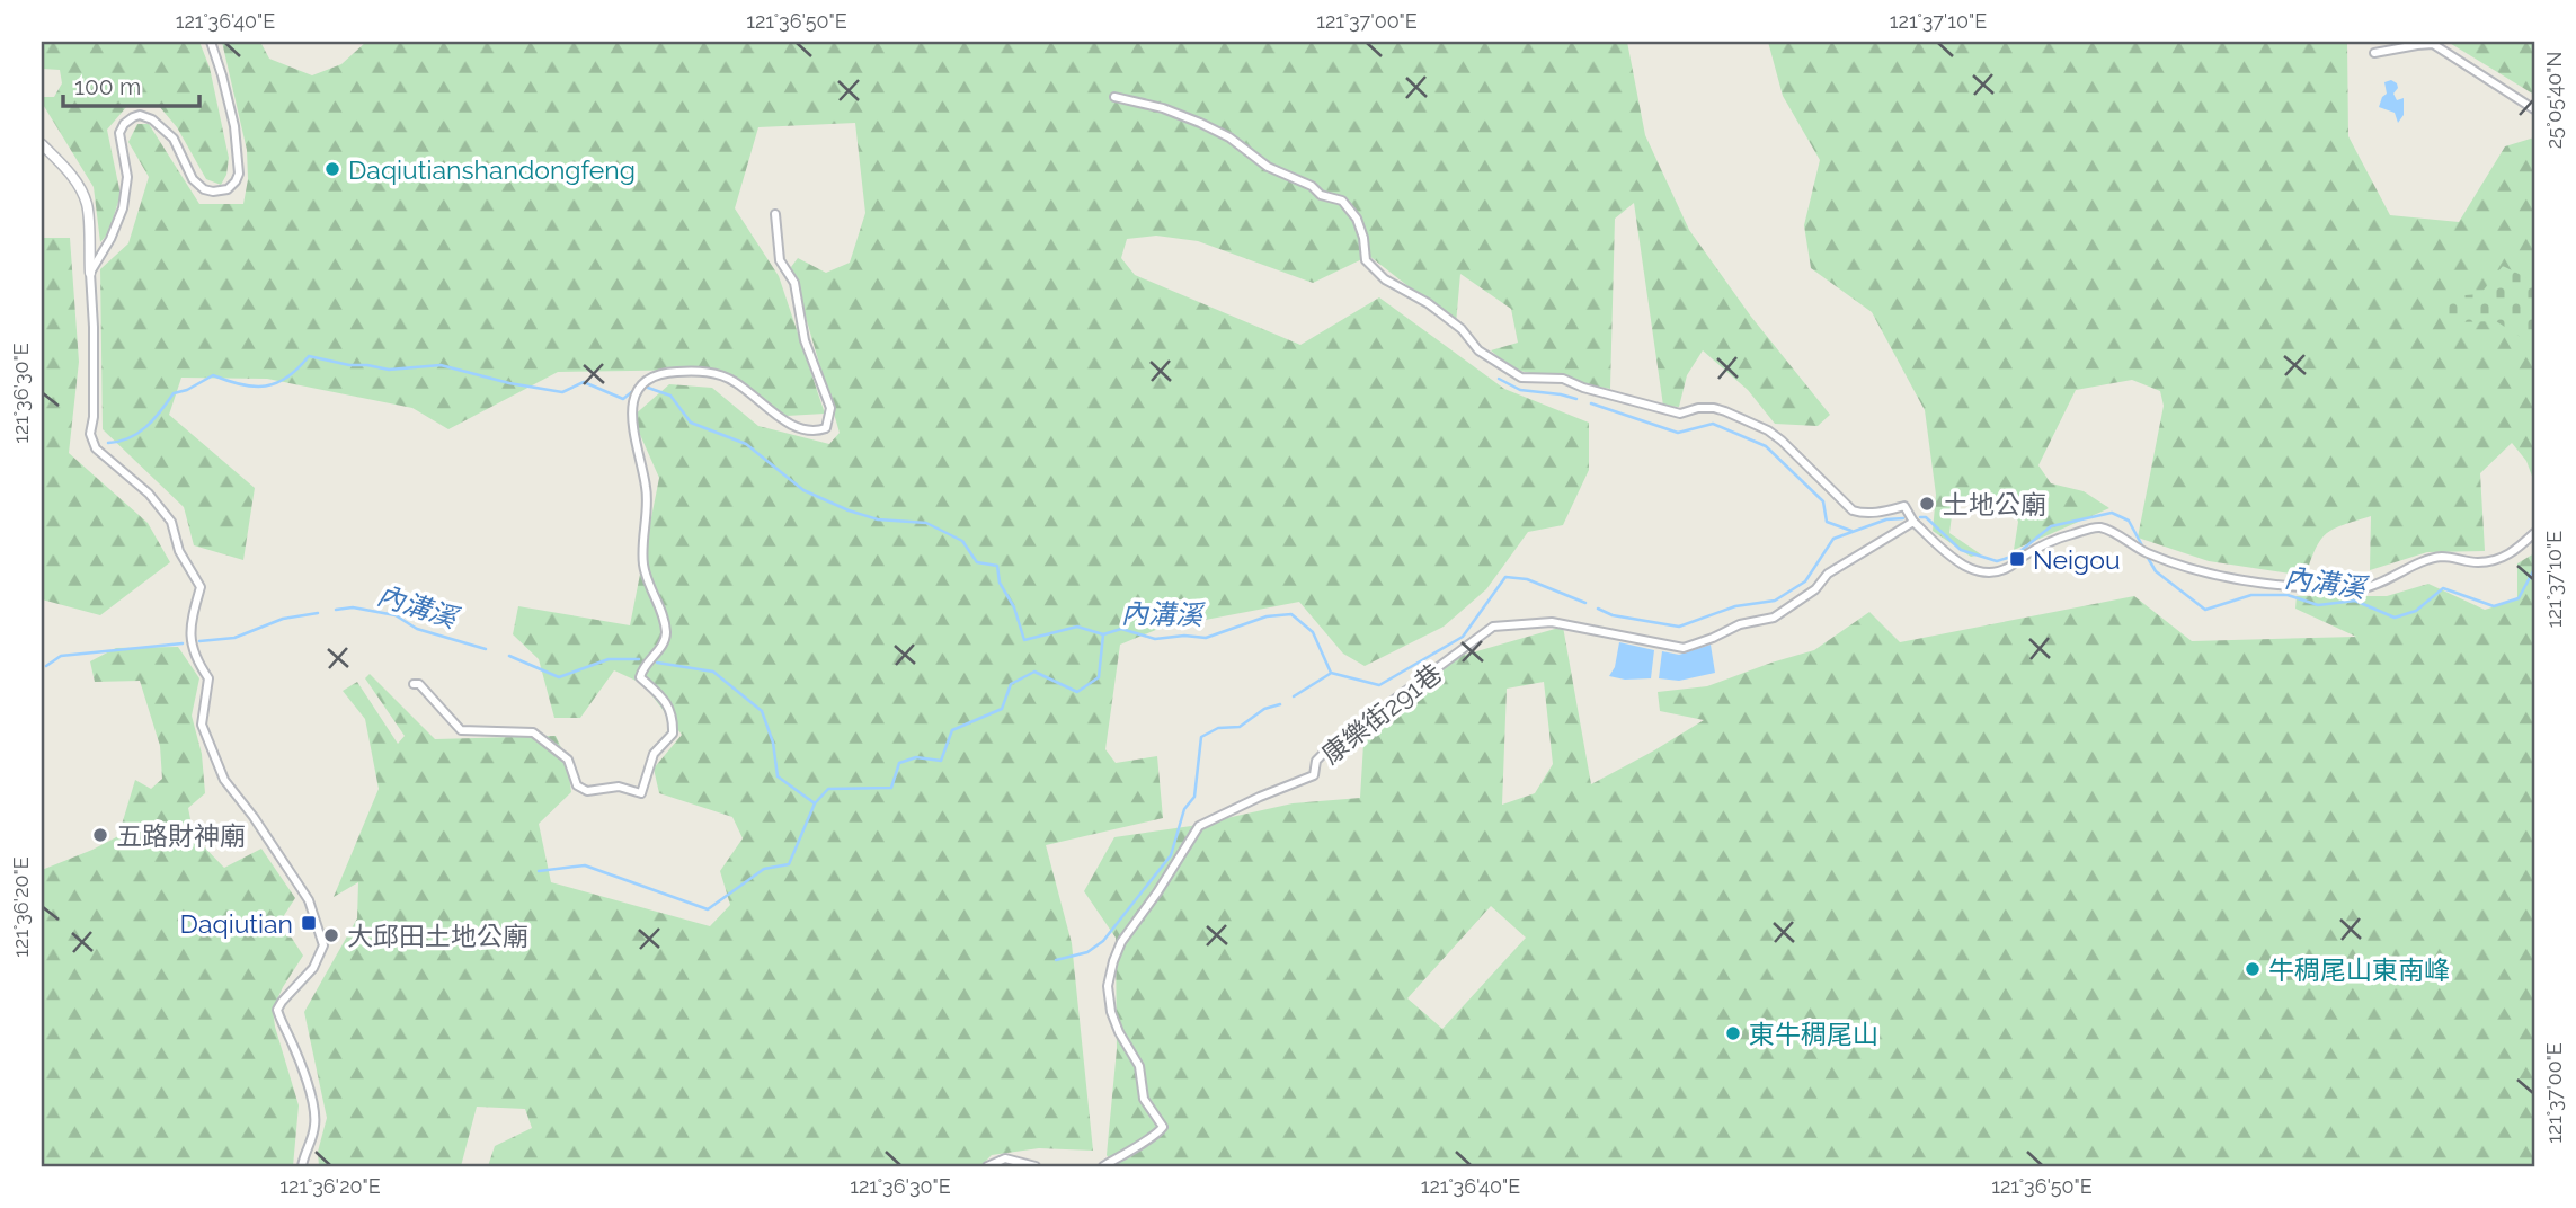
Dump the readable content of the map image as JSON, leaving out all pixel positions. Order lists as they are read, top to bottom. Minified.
{"streets":{"street":["康樂街291巷"]},"water":["內溝溪"],"places":{"other":["Daqiutianshandongfeng","土地公廟","五路財神廟","大邱田土地公廟","牛稠尾山東南峰","東牛稠尾山"],"transit":["Neigou","Daqiutian"]},"scale_bar":"100 m","coordinates":["121°36'40\"E","121°36'50\"E","121°37'00\"E","121°37'10\"E","25°05'40\"N","121°36'30\"E","121°36'20\"E"]}
